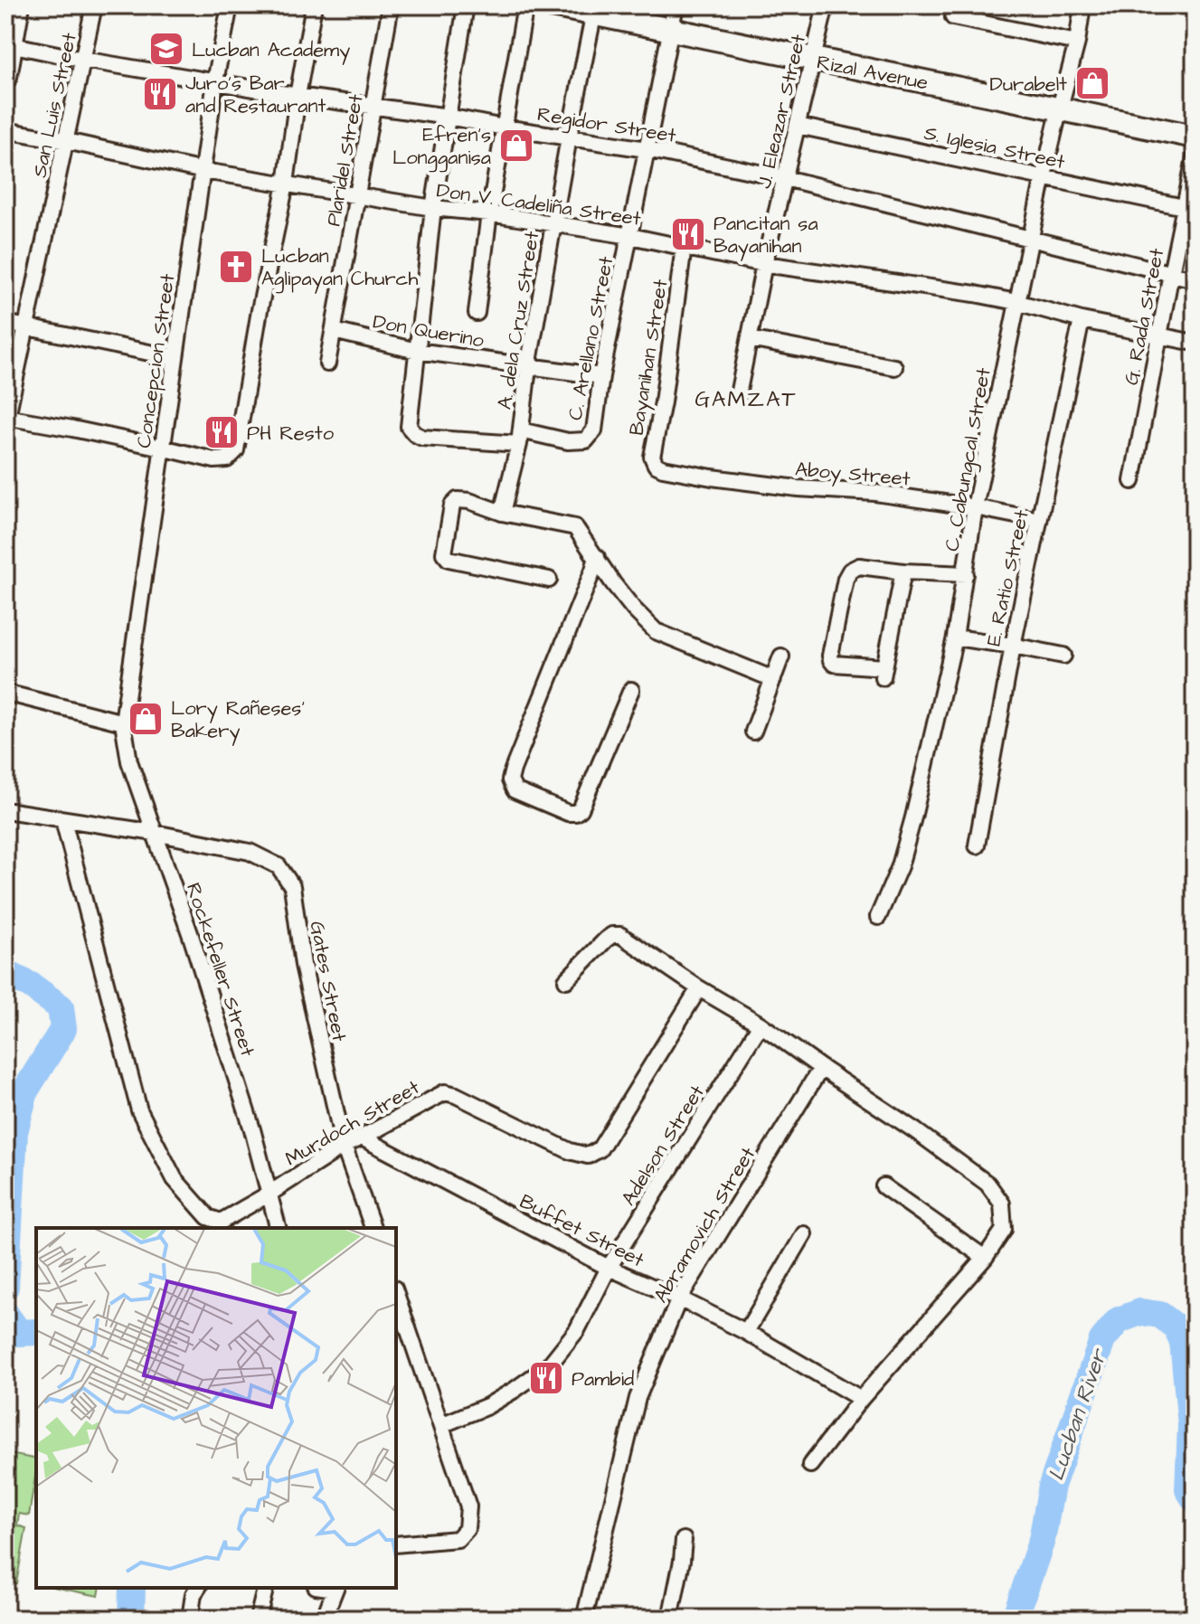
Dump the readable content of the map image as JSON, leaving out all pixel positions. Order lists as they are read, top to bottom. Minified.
{"streets":{"main road":["Rizal Avenue"],"street":["San Luis Street","J. Eleazar Street","Regidor Street","S. Iglesia Street","Plaridel Street","Don V. Cadeliña Street","G. Rada Street","A. dela Cruz Street","Don Querino","C. Arellano Street","Bayanihan Street","Concepcion Street","C. Cabungcal Street","Aboy Street","E. Ratio Street","Rockefeller Street","Gates Street","Murdoch Street","Adelson Street","Abramovich Street","Buffet Street"]},"crossings":[["Rizal Avenue","J. Eleazar Street"],["Rizal Avenue","A. dela Cruz Street"],["Rizal Avenue","C. Arellano Street"],["Rizal Avenue","C. Cabungcal Street"],["San Luis Street","Regidor Street"],["San Luis Street","Don V. Cadeliña Street"],["J. Eleazar Street","Regidor Street"],["J. Eleazar Street","S. Iglesia Street"],["J. Eleazar Street","Don V. Cadeliña Street"],["Regidor Street","Plaridel Street"],["Regidor Street","G. Rada Street"],["Regidor Street","A. dela Cruz Street"],["Regidor Street","C. Arellano Street"],["Regidor Street","Concepcion Street"],["Regidor Street","C. Cabungcal Street"],["S. Iglesia Street","G. Rada Street"],["S. Iglesia Street","C. Cabungcal Street"],["Plaridel Street","Don V. Cadeliña Street"],["Plaridel Street","Don Querino"],["Don V. Cadeliña Street","G. Rada Street"],["Don V. Cadeliña Street","A. dela Cruz Street"],["Don V. Cadeliña Street","C. Arellano Street"],["Don V. Cadeliña Street","Bayanihan Street"],["Don V. Cadeliña Street","Concepcion Street"],["Don V. Cadeliña Street","C. Cabungcal Street"],["Don V. Cadeliña Street","E. Ratio Street"],["A. dela Cruz Street","Don Querino"],["A. dela Cruz Street","C. Arellano Street"],["Don Querino","C. Arellano Street"],["Bayanihan Street","Aboy Street"],["Concepcion Street","Rockefeller Street"],["C. Cabungcal Street","Aboy Street"],["Aboy Street","E. Ratio Street"],["Rockefeller Street","Gates Street"],["Rockefeller Street","Murdoch Street"],["Gates Street","Murdoch Street"],["Murdoch Street","Buffet Street"],["Adelson Street","Buffet Street"],["Abramovich Street","Buffet Street"]],"districts":["GAMZAT"],"water":["Lucban River"],"places":{"school or university":["Lucban Academy"],"shop":["Durabelt","Efren's Longganisa","Lory Rañeses' Bakery"],"restaurant":["Juro's Bar and Restaurant","Pancitan sa Bayanihan","PH Resto","Pambid"],"church":["Lucban Aglipayan Church"]}}
